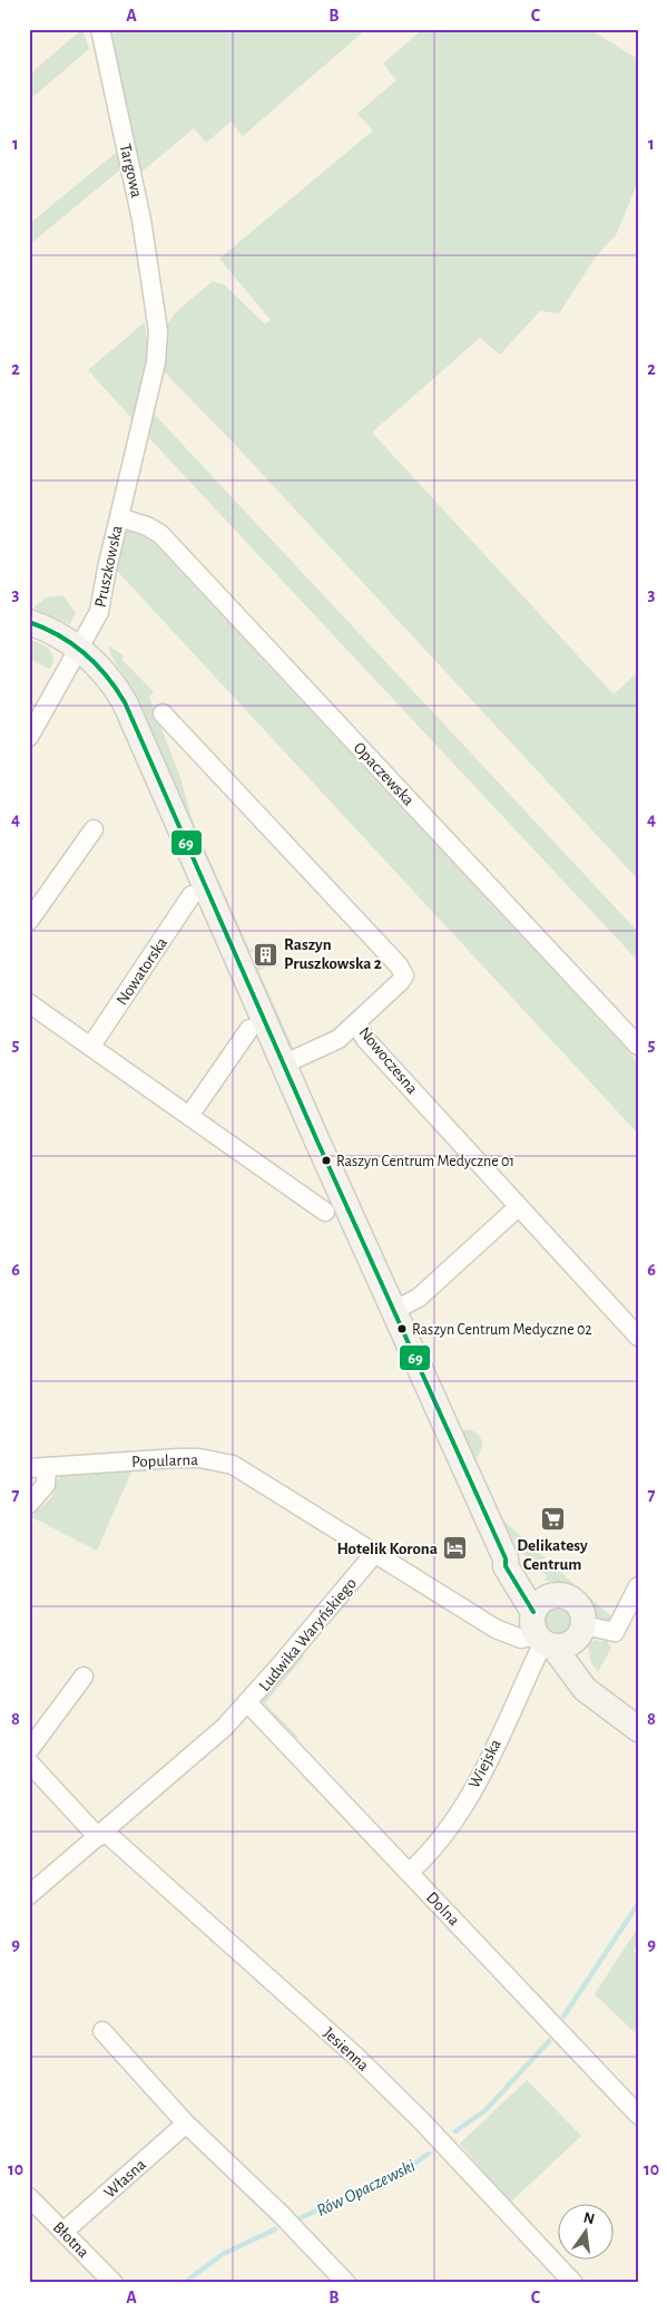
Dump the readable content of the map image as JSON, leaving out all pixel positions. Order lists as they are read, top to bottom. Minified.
{"streets":{"street":["Targowa","Pruszkowska","Opaczewska","Nowatorska","Nowoczesna","Popularna","Ludwika Waryńskiego","Wiejska","Dolna","Jesienna","Własna","Błotna"]},"crossings":[["Targowa","Pruszkowska"],["Pruszkowska","Opaczewska"],["Popularna","Ludwika Waryńskiego"],["Ludwika Waryńskiego","Dolna"],["Ludwika Waryńskiego","Jesienna"],["Wiejska","Dolna"],["Własna","Błotna"]],"water":["Rów Opaczewski"],"places":{"building":["Raszyn Pruszkowska 2"],"other":["Raszyn Centrum Medyczne 01","Raszyn Centrum Medyczne 02"],"supermarket":["Delikatesy Centrum"],"hotel":["Hotelik Korona"]},"lines":["transit line 69"],"north":"top","grid":{"columns":["A","B","C"],"rows":["1","2","3","4","5","6","7","8","9","10"]}}
